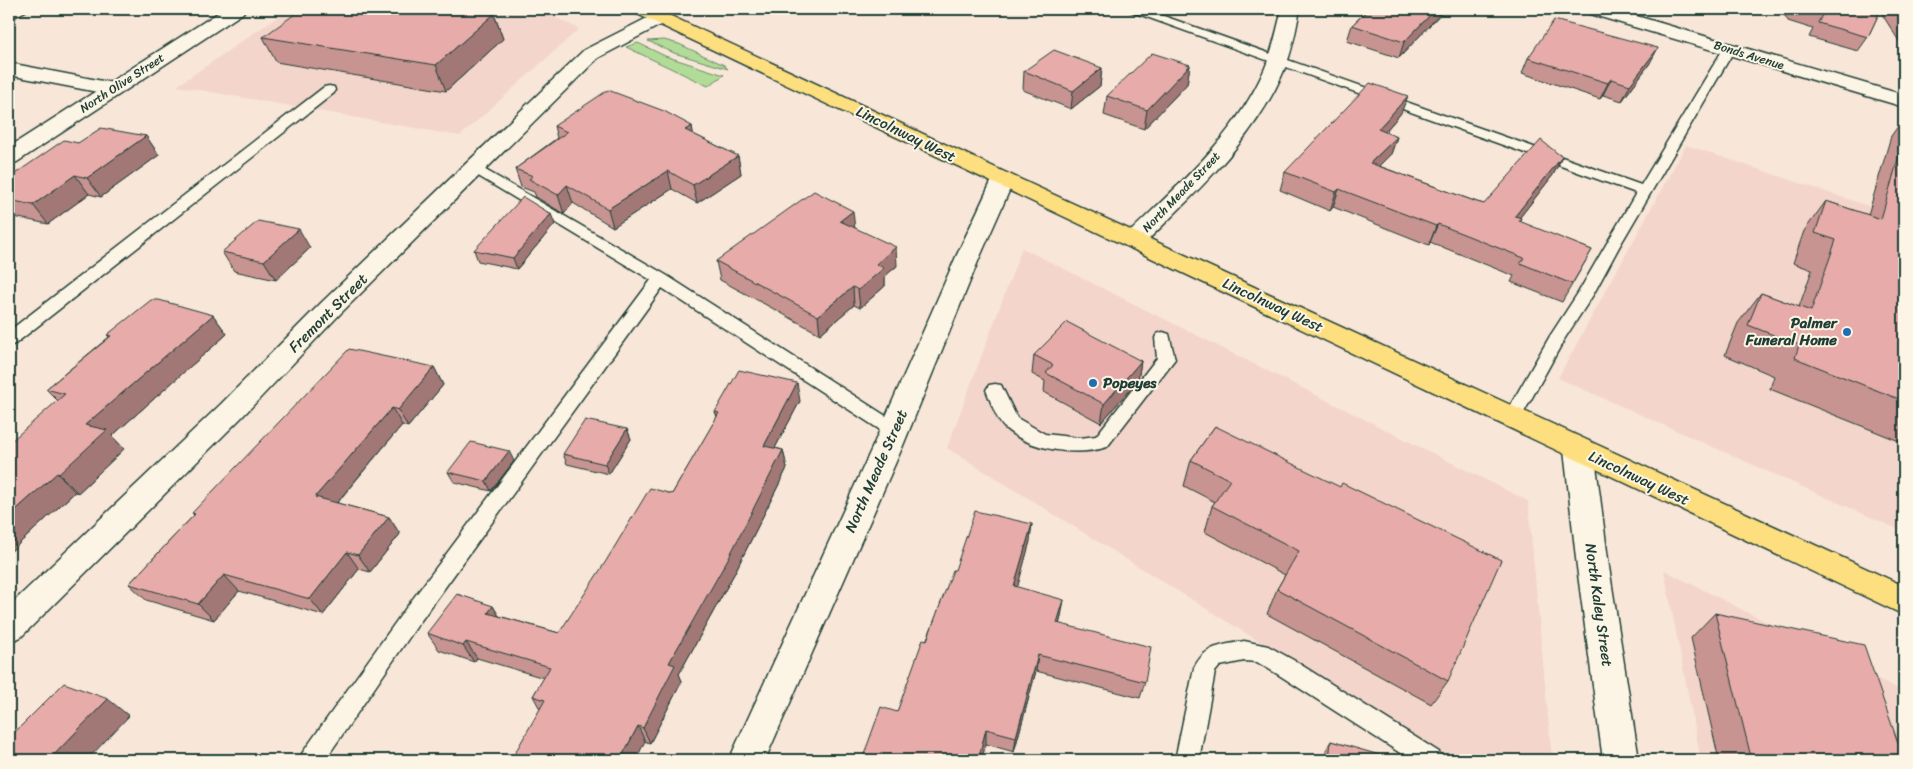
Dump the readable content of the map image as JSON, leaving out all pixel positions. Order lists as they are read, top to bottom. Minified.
{"streets":{"main road":["Lincolnway West"],"street":["Bonds Avenue","North Olive Street","North Meade Street","Fremont Street","North Kaley Street"]},"crossings":[["Lincolnway West","North Meade Street"],["Lincolnway West","Fremont Street"],["Lincolnway West","North Kaley Street"]],"places":["Palmer Funeral Home","Popeyes"]}
